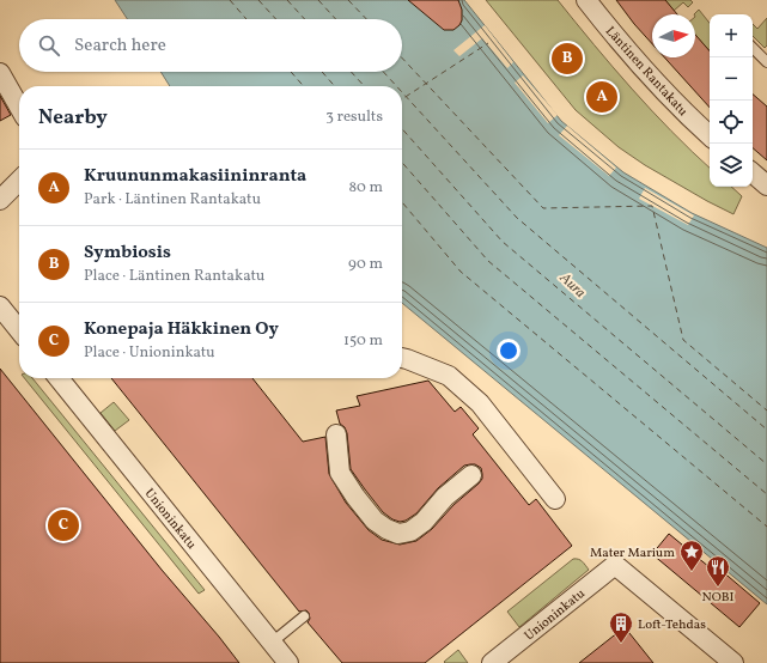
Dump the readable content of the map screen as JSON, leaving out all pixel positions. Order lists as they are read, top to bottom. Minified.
{"streets":{"street":["Läntinen Rantakatu","Unioninkatu"]},"water":["Aura"],"places":{"place":["Mater Marium"],"restaurant":["NOBI"],"building":["Loft-Tehdas"]},"north":"right","page":{"map_buttons":["+","−"],"search":"Search here","pins":["B","A","C"],"heading":["Nearby","3 results"],"list":[{"mark":"A","name":"Kruununmakasiininranta","note":"Park · Läntinen Rantakatu","value":"80 m"},{"mark":"B","name":"Symbiosis","note":"Place · Läntinen Rantakatu","value":"90 m"},{"mark":"C","name":"Konepaja Häkkinen Oy","note":"Place · Unioninkatu","value":"150 m"}]}}
